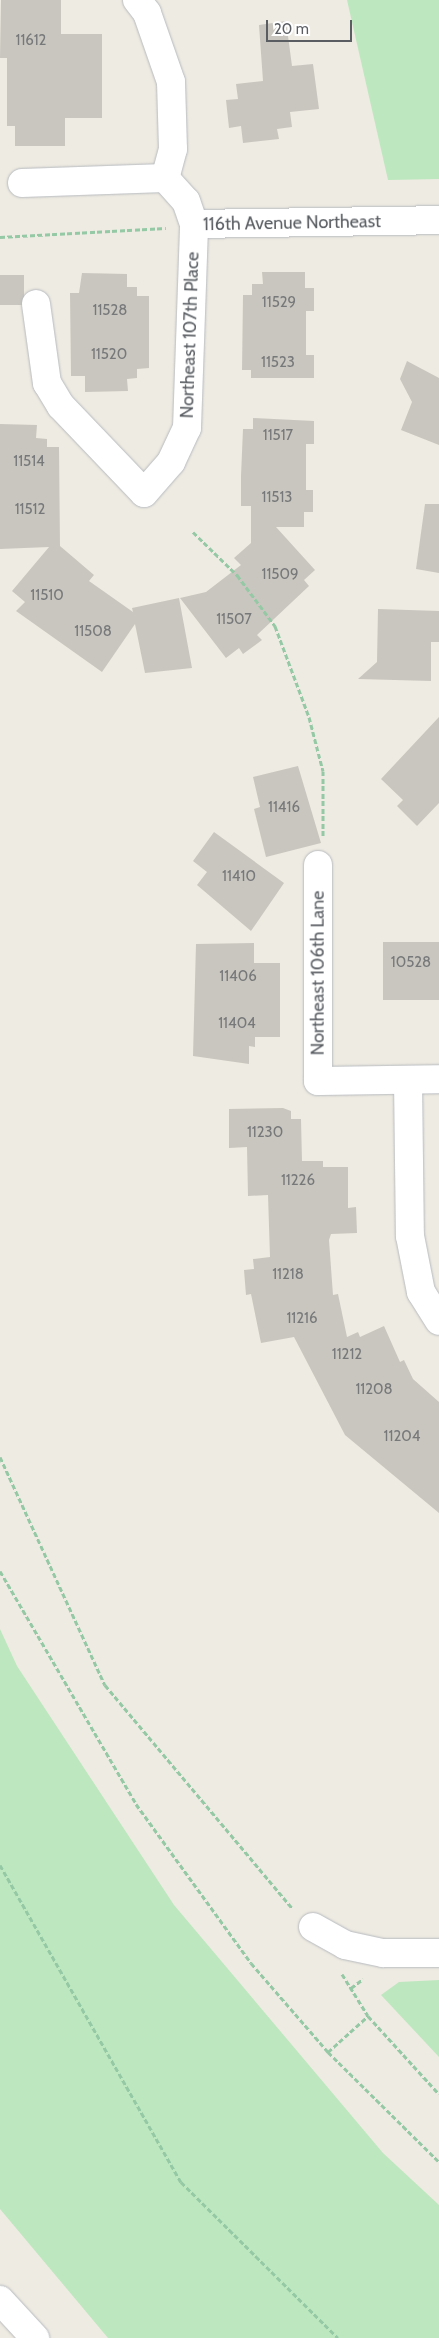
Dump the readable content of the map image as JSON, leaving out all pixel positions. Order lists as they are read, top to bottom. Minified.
{"streets":{"street":["116th Avenue Northeast","Northeast 107th Place","Northeast 106th Lane"]},"crossings":[["116th Avenue Northeast","Northeast 107th Place"]],"house_numbers":["11612","11529","11528","11520","11523","11517","11514","11513","11512","11509","11510","11507","11508","11416","11410","10528","11406","11404","11230","11226","11218","11216","11212","11208","11204"],"scale_bar":"20 m"}
